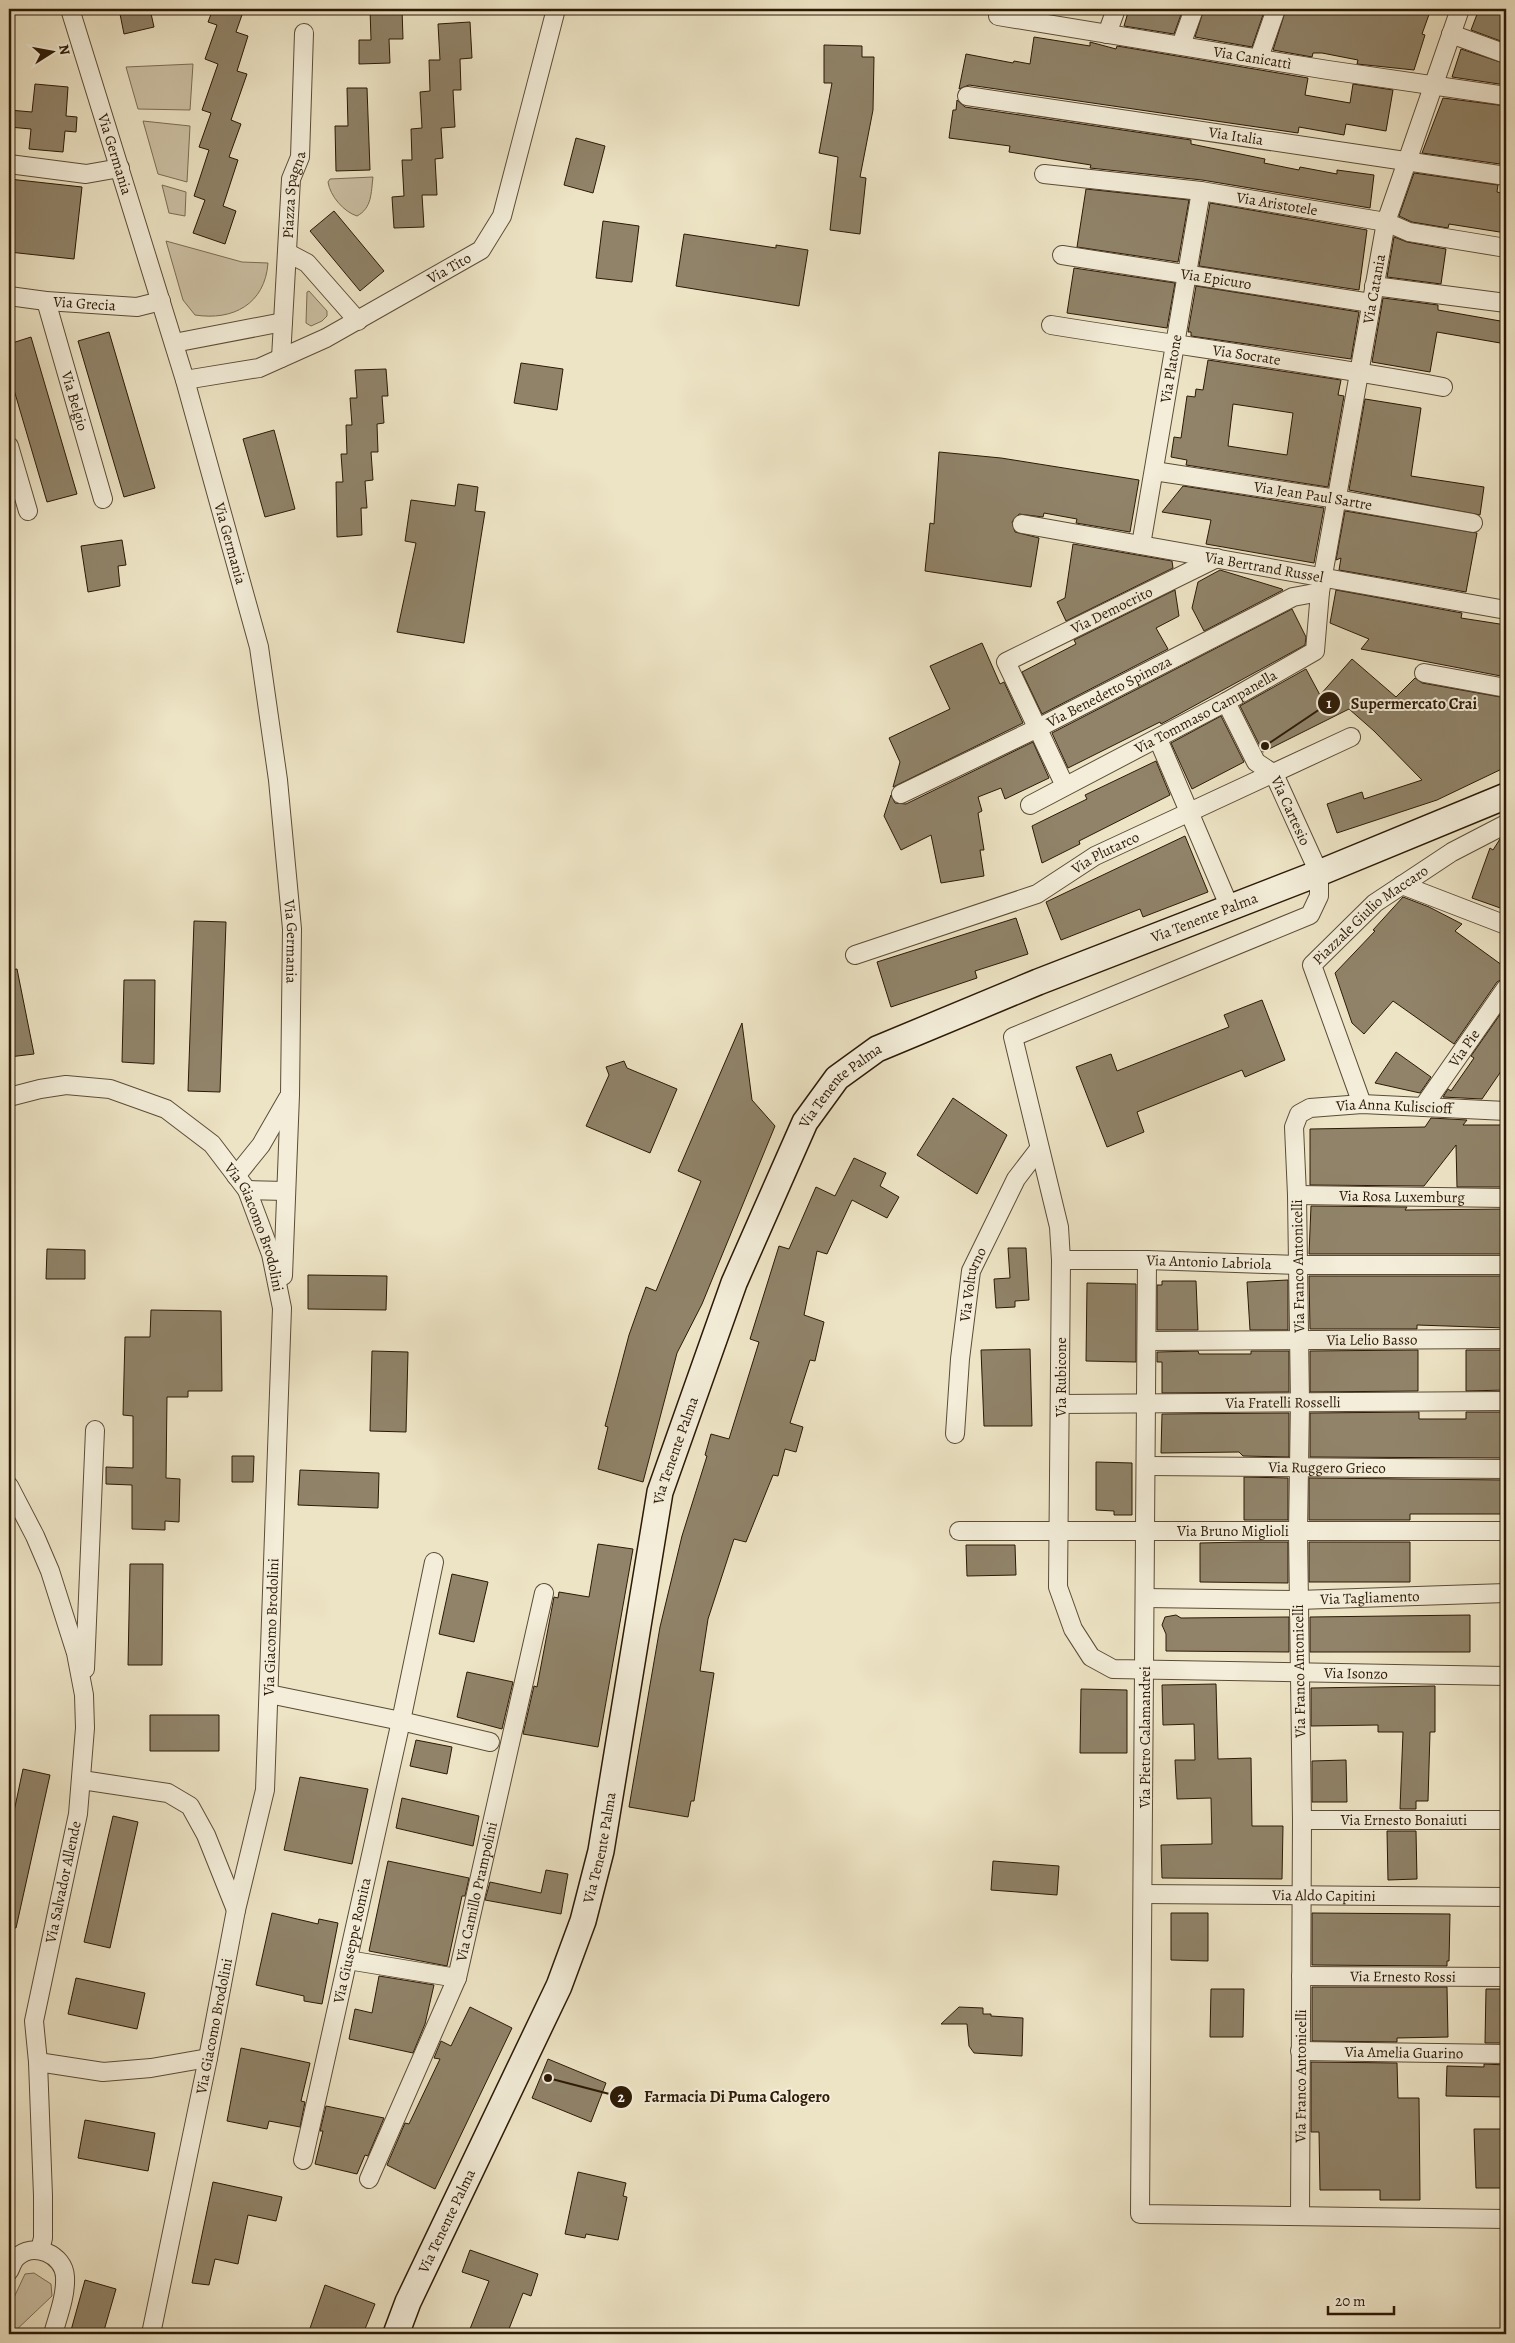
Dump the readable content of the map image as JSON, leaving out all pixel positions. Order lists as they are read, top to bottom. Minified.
{"streets":{"main road":["Via Tenente Palma"],"street":["Via Canicattì","Via Italia","Via Germania","Piazza Spagna","Via Aristotele","Via Tito","Via Epicuro","Via Catania","Via Grecia","Via Socrate","Via Platone","Via Belgio","Via Jean Paul Sartre","Via Bertrand Russel","Via Democrito","Via Benedetto Spinoza","Via Tommaso Campanella","Via Cartesio","Via Plutarco","Piazzale Giulio Maccaro","Via Pie","Via Anna Kuliscioff","Via Rosa Luxemburg","Via Giacomo Brodolini","Via Antonio Labriola","Via Franco Antonicelli","Via Volturno","Via Lelio Basso","Via Rubicone","Via Fratelli Rosselli","Via Ruggero Grieco","Via Bruno Miglioli","Via Tagliamento","Via Isonzo","Via Pietro Calamandrei","Via Ernesto Bonaiuti","Via Salvador Allende","Via Camillo Prampolini","Via Aldo Capitini","Via Giuseppe Romita","Via Ernesto Rossi","Via Amelia Guarino"]},"crossings":[["Via Canicattì","Via Catania"],["Via Italia","Via Catania"],["Via Germania","Via Tito"],["Via Germania","Via Grecia"],["Via Germania","Via Giacomo Brodolini"],["Piazza Spagna","Via Tito"],["Via Aristotele","Via Catania"],["Via Aristotele","Via Platone"],["Via Epicuro","Via Catania"],["Via Epicuro","Via Platone"],["Via Catania","Via Socrate"],["Via Catania","Via Jean Paul Sartre"],["Via Catania","Via Bertrand Russel"],["Via Catania","Via Benedetto Spinoza"],["Via Catania","Via Tommaso Campanella"],["Via Grecia","Via Belgio"],["Via Socrate","Via Platone"],["Via Platone","Via Jean Paul Sartre"],["Via Platone","Via Bertrand Russel"],["Via Bertrand Russel","Via Democrito"],["Via Bertrand Russel","Via Benedetto Spinoza"],["Via Bertrand Russel","Via Tommaso Campanella"],["Via Democrito","Via Benedetto Spinoza"],["Via Benedetto Spinoza","Via Tommaso Campanella"],["Via Tommaso Campanella","Via Cartesio"],["Via Cartesio","Via Plutarco"],["Via Cartesio","Via Tenente Palma"],["Via Cartesio","Via Rubicone"],["Piazzale Giulio Maccaro","Via Anna Kuliscioff"],["Via Tenente Palma","Via Rubicone"],["Via Pie","Via Anna Kuliscioff"],["Via Anna Kuliscioff","Via Franco Antonicelli"],["Via Rosa Luxemburg","Via Franco Antonicelli"],["Via Antonio Labriola","Via Franco Antonicelli"],["Via Antonio Labriola","Via Rubicone"],["Via Antonio Labriola","Via Pietro Calamandrei"],["Via Franco Antonicelli","Via Lelio Basso"],["Via Franco Antonicelli","Via Fratelli Rosselli"],["Via Franco Antonicelli","Via Ruggero Grieco"],["Via Franco Antonicelli","Via Bruno Miglioli"],["Via Franco Antonicelli","Via Tagliamento"],["Via Franco Antonicelli","Via Isonzo"],["Via Franco Antonicelli","Via Pietro Calamandrei"],["Via Franco Antonicelli","Via Ernesto Bonaiuti"],["Via Franco Antonicelli","Via Aldo Capitini"],["Via Franco Antonicelli","Via Ernesto Rossi"],["Via Franco Antonicelli","Via Amelia Guarino"],["Via Volturno","Via Rubicone"],["Via Lelio Basso","Via Pietro Calamandrei"],["Via Rubicone","Via Fratelli Rosselli"],["Via Rubicone","Via Bruno Miglioli"],["Via Rubicone","Via Isonzo"],["Via Rubicone","Via Pietro Calamandrei"],["Via Fratelli Rosselli","Via Pietro Calamandrei"],["Via Ruggero Grieco","Via Pietro Calamandrei"],["Via Bruno Miglioli","Via Pietro Calamandrei"],["Via Tagliamento","Via Pietro Calamandrei"],["Via Isonzo","Via Pietro Calamandrei"],["Via Pietro Calamandrei","Via Aldo Capitini"]],"places":["Supermercato Crai","Farmacia Di Puma Calogero"],"scale_bar":"20 m","north":"right"}
